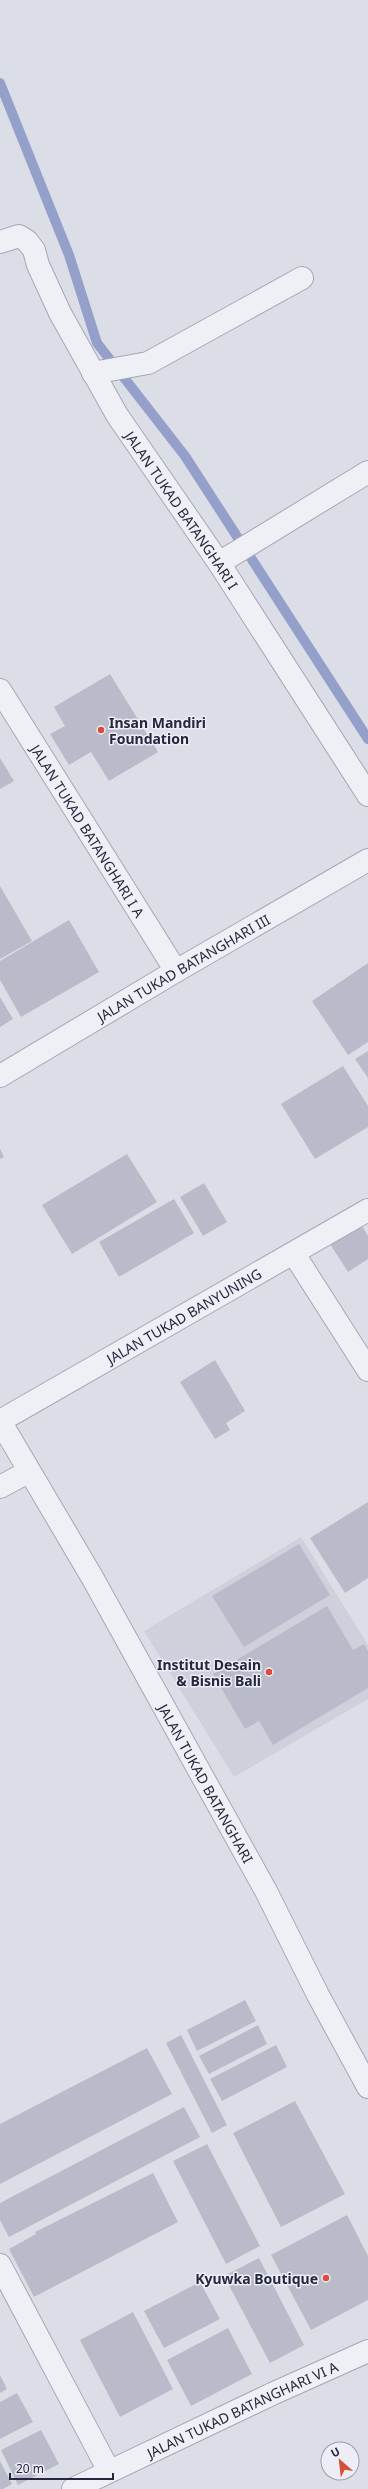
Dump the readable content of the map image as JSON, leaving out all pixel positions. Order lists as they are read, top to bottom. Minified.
{"streets":{"street":["JALAN TUKAD BATANGHARI I","JALAN TUKAD BATANGHARI I A","JALAN TUKAD BATANGHARI III","JALAN TUKAD BANYUNING","JALAN TUKAD BATANGHARI","JALAN TUKAD BATANGHARI VI A"]},"crossings":[["JALAN TUKAD BATANGHARI I A","JALAN TUKAD BATANGHARI III"],["JALAN TUKAD BANYUNING","JALAN TUKAD BATANGHARI"]],"places":["Insan Mandiri Foundation","Institut Desain & Bisnis Bali","Kyuwka Boutique"],"scale_bar":"20 m","north":"top left"}
